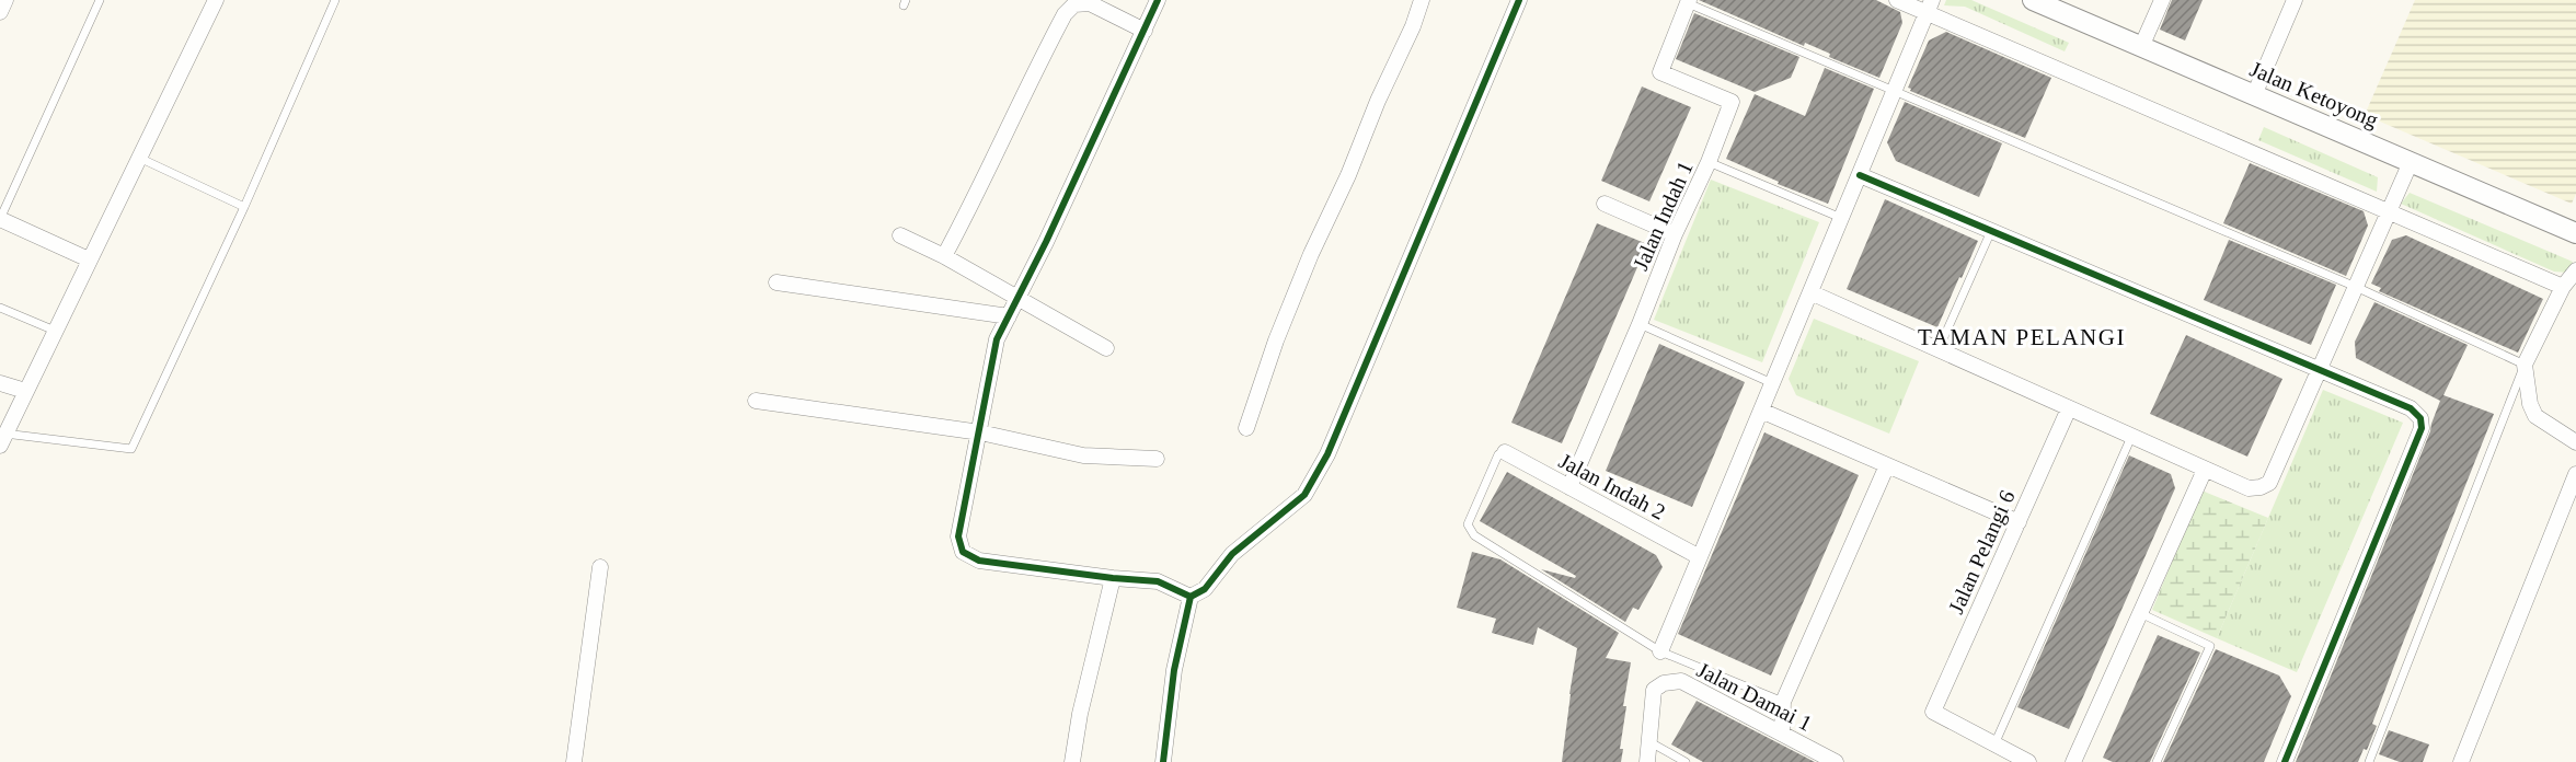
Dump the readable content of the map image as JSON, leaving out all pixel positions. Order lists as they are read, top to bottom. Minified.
{"streets":{"street":["Jalan Ketoyong","Jalan Indah 1","Jalan Indah 2","Jalan Pelangi 6","Jalan Damai 1"]},"crossings":[["Jalan Indah 1","Jalan Indah 2"]],"districts":["TAMAN PELANGI"]}
